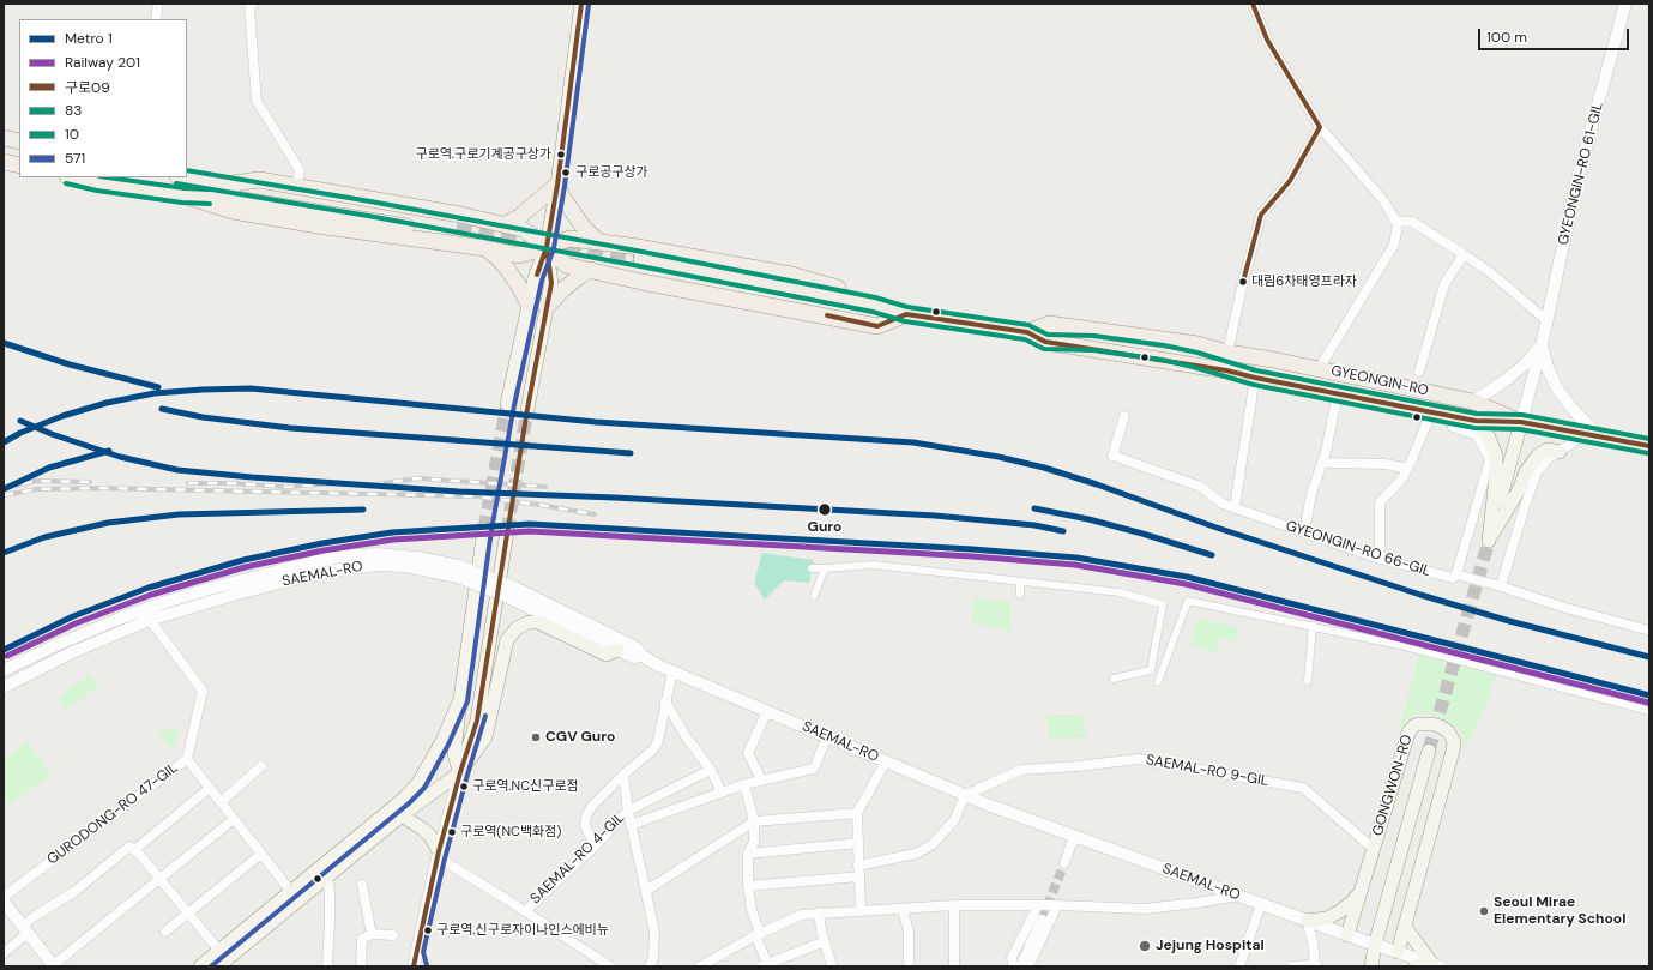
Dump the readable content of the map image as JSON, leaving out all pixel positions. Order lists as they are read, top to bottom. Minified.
{"streets":{"main road":["GYEONGIN-RO","GONGWON-RO"],"street":["GYEONGIN-RO 61-GIL","GYEONGIN-RO 66-GIL","SAEMAL-RO","SAEMAL-RO 9-GIL","GURODONG-RO 47-GIL","SAEMAL-RO 4-GIL"]},"crossings":[["GYEONGIN-RO 61-GIL","GYEONGIN-RO"],["SAEMAL-RO","SAEMAL-RO 9-GIL"],["SAEMAL-RO","GONGWON-RO"],["SAEMAL-RO","GURODONG-RO 47-GIL"],["SAEMAL-RO 9-GIL","GONGWON-RO"]],"places":["구로역.구로기계공구상가","구로공구상가","대림6차태영프라자","Guro","CGV Guro","구로역.NC신구로점","구로역(NC백화점)","Seoul Mirae Elementary School","구로역.신구로자이나인스에비뉴","Jejung Hospital"],"lines":["transit line 구로09","transit line 571","transit line 10","transit line 83","metro line 1","rail line 201"],"legend":["Metro 1","Railway 201","구로09","83","10","571"],"scale_bar":"100 m"}
